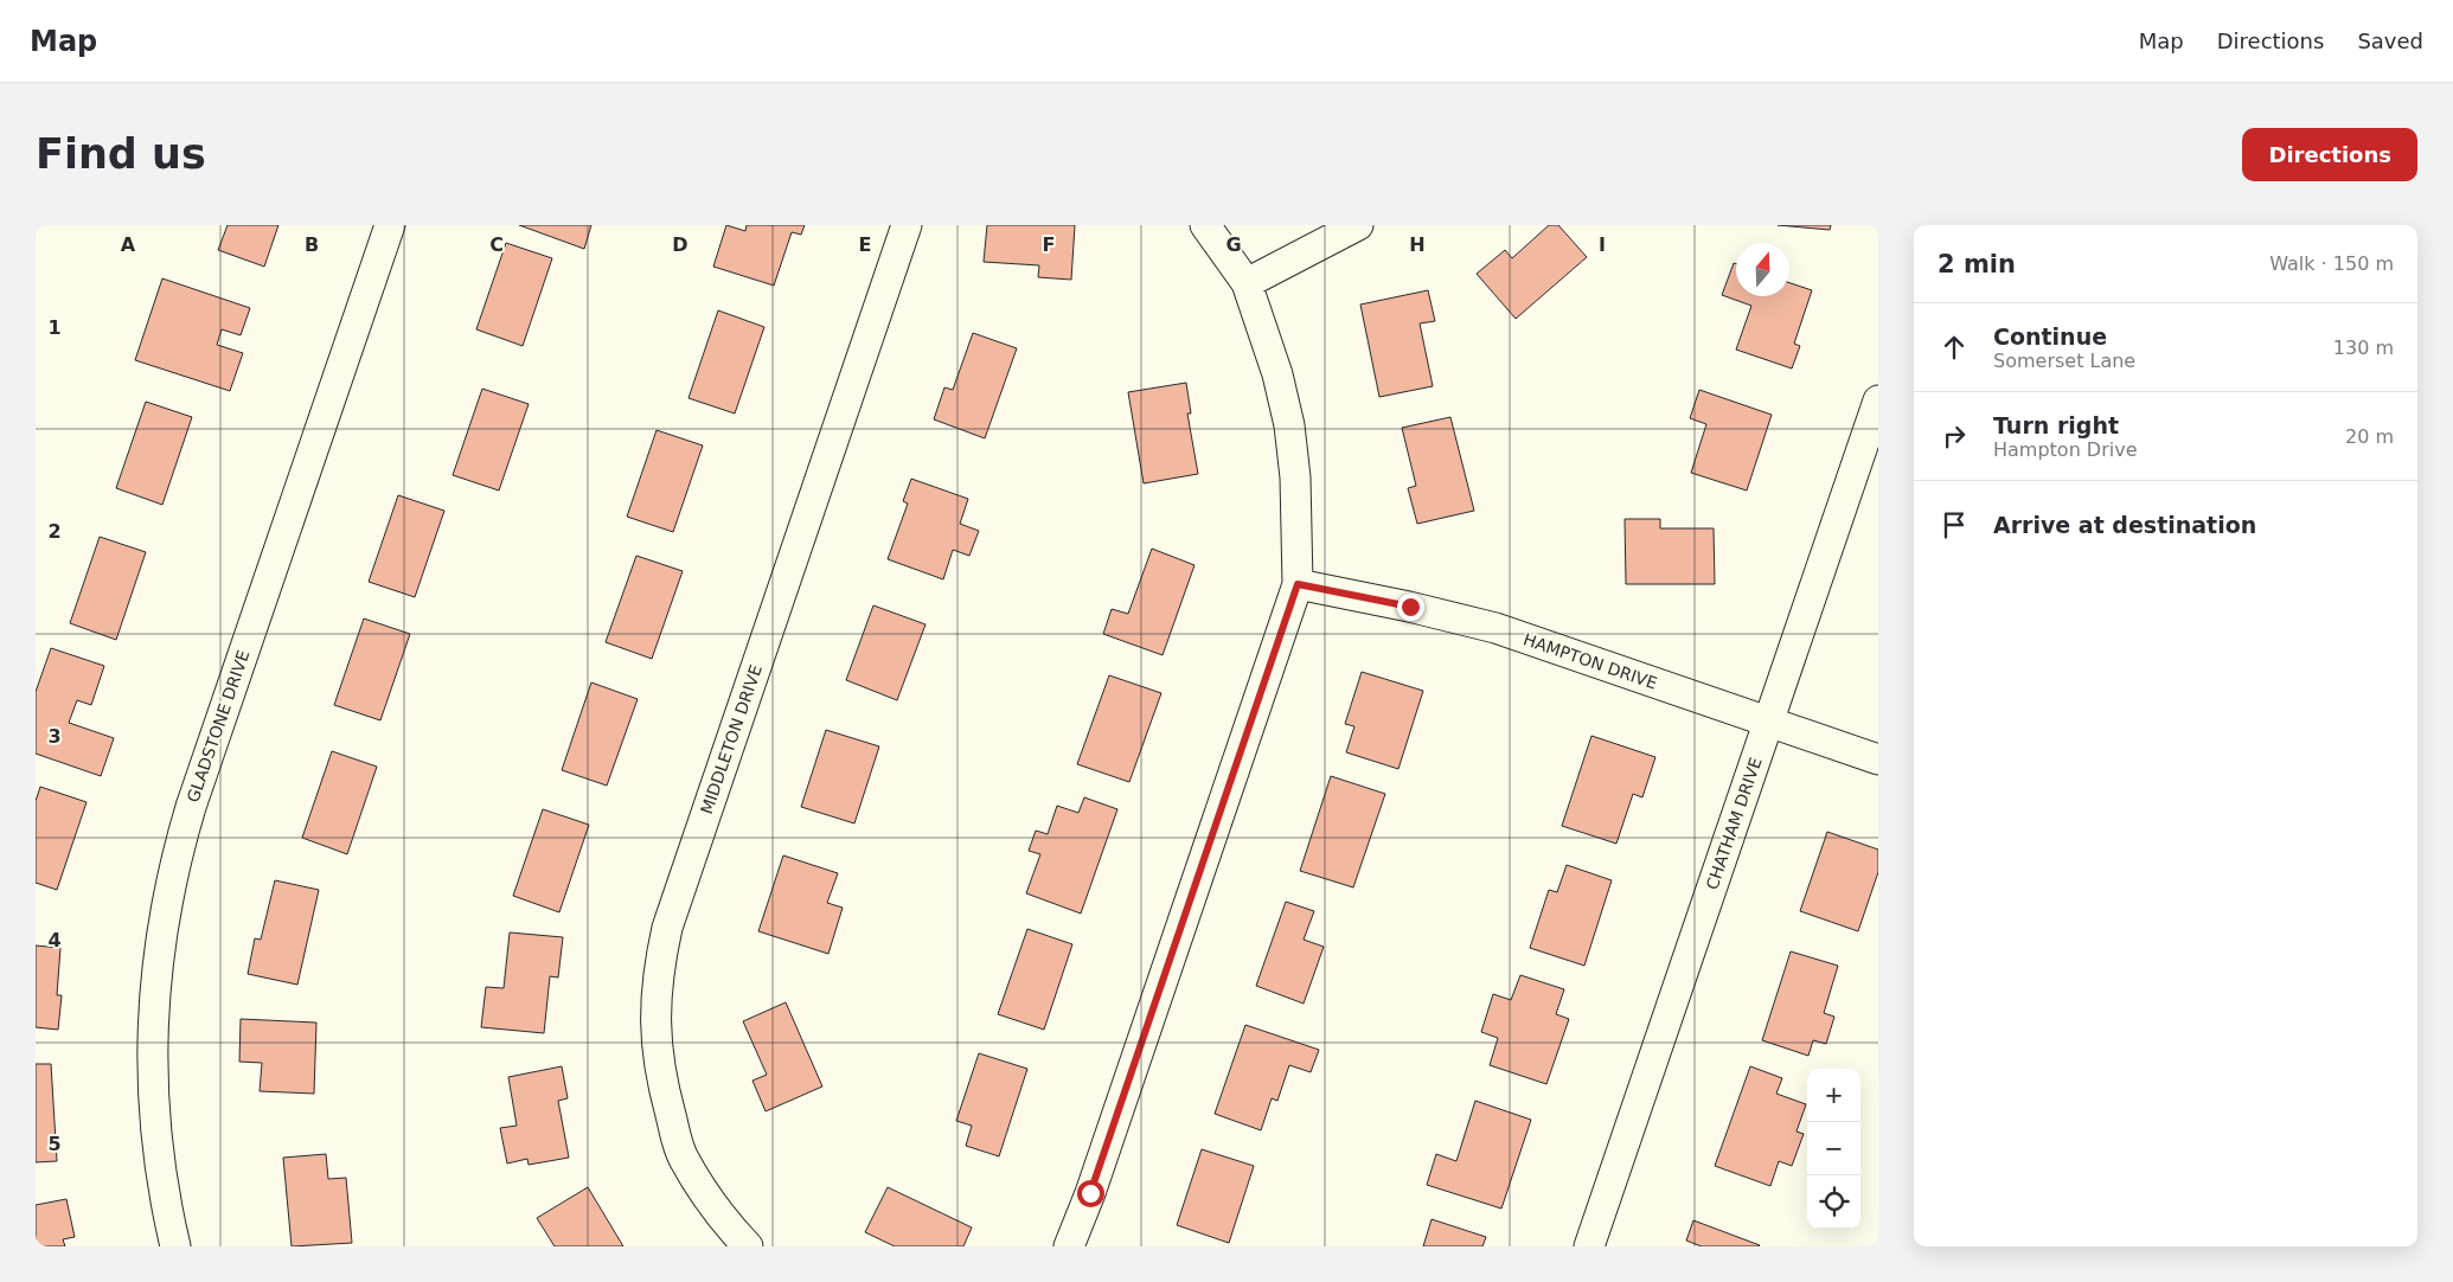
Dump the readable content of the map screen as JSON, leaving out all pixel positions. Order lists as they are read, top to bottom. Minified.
{"streets":{"street":["HAMPTON DRIVE","GLADSTONE DRIVE","MIDDLETON DRIVE","CHATHAM DRIVE"]},"crossings":[["HAMPTON DRIVE","CHATHAM DRIVE"]],"north":"top","page":{"header":"Map","nav":["Map","Directions","Saved"],"buttons":"Directions","title":"Find us","heading":["2 min","Walk · 150 m"],"list":[["Continue","Somerset Lane","130 m"],["Turn right","Hampton Drive","20 m"],"Arrive at destination"],"map_buttons":["+","−"]},"grid":{"columns":["A","B","C","D","E","F","G","H","I"],"rows":["1","2","3","4","5"]}}
